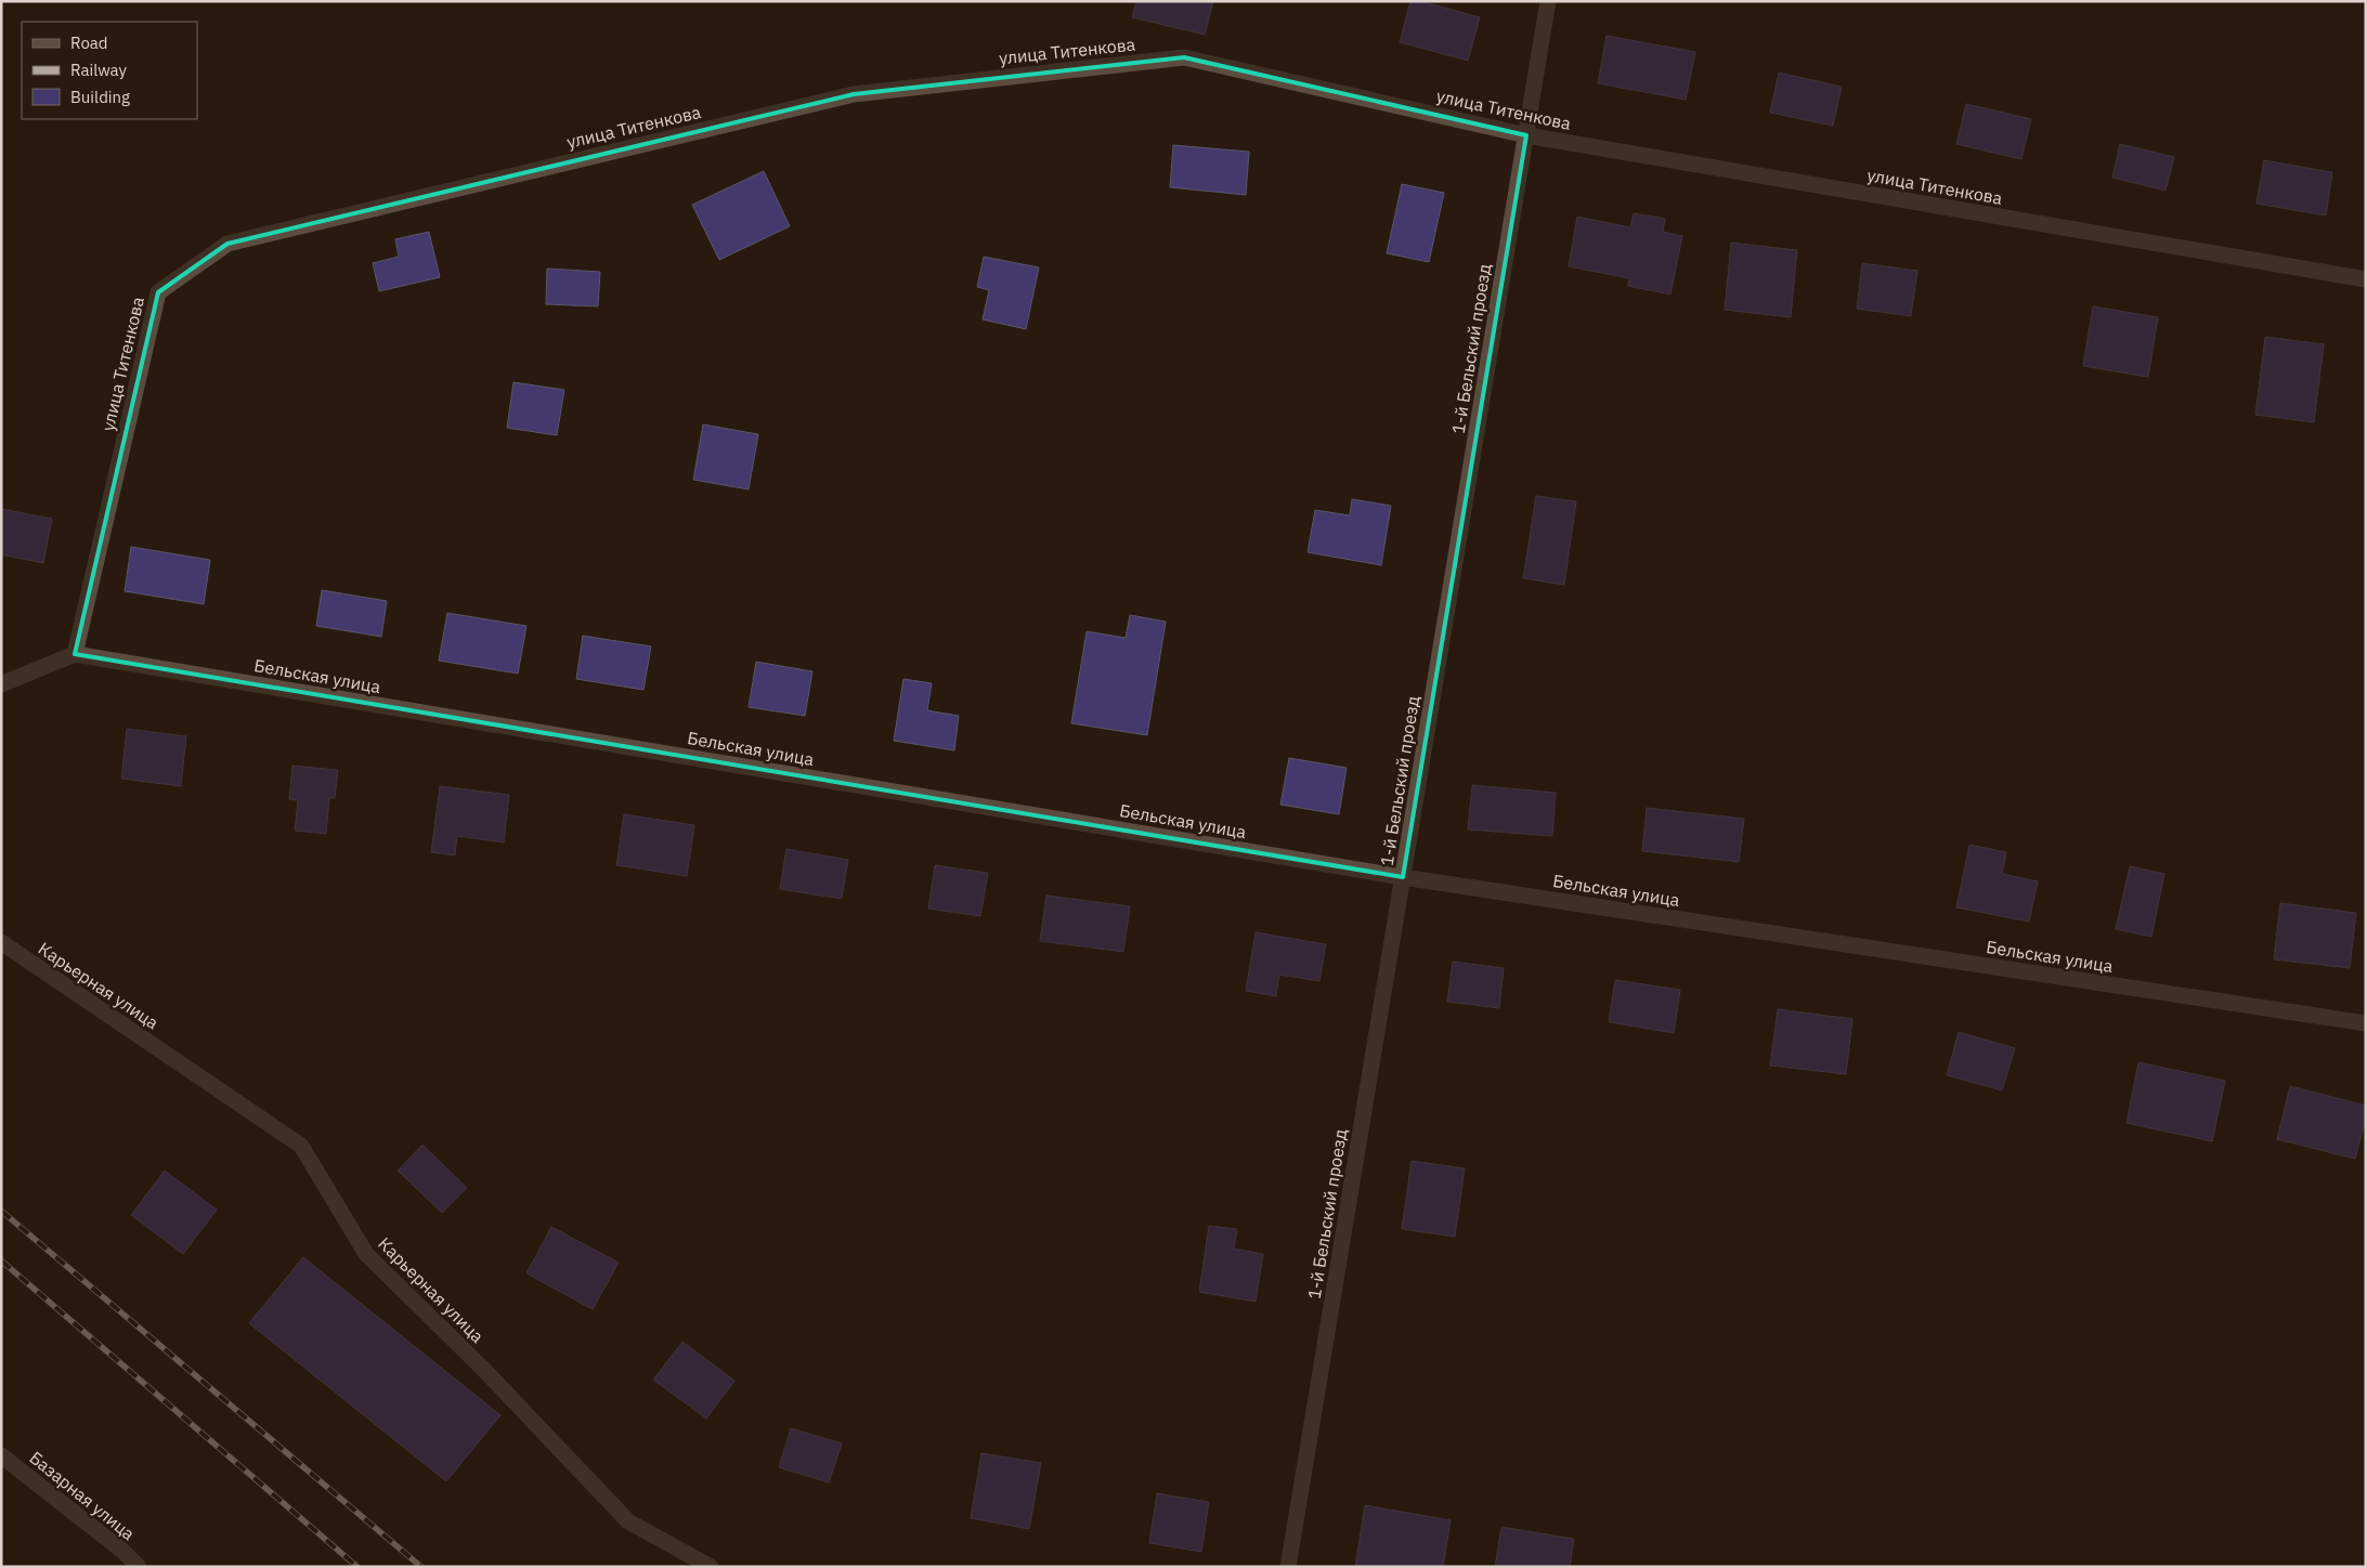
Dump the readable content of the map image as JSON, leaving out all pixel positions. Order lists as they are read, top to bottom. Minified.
{"streets":{"street":["улица Титенкова","1-й Бельский проезд","Бельская улица","Карьерная улица","Базарная улица"]},"crossings":[["улица Титенкова","1-й Бельский проезд"],["улица Титенкова","Бельская улица"],["1-й Бельский проезд","Бельская улица"]],"legend":["Road","Railway","Building"]}
